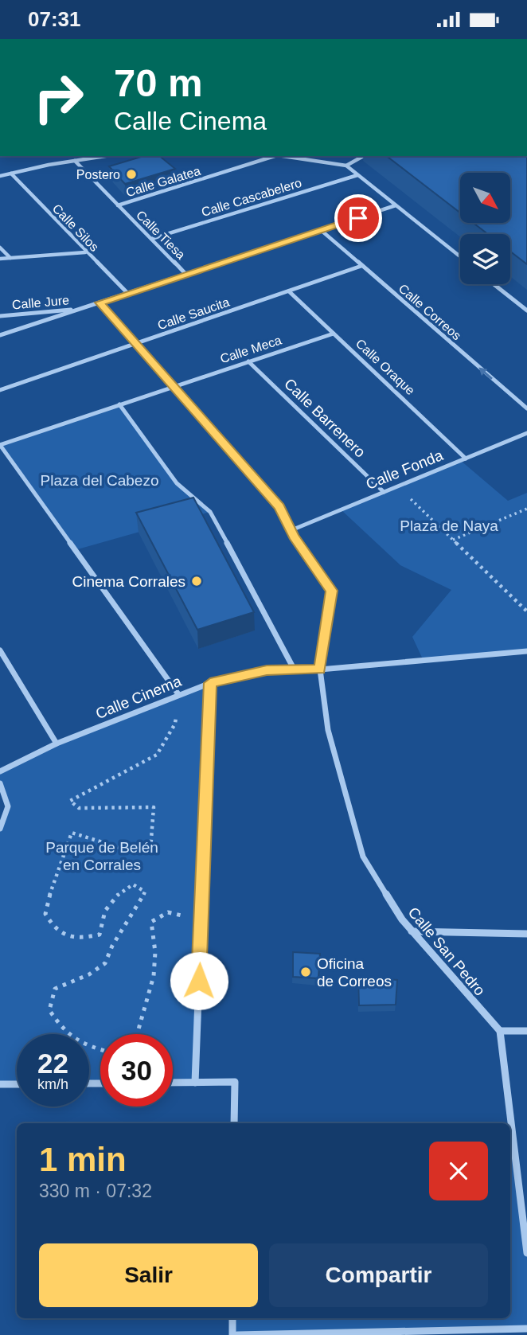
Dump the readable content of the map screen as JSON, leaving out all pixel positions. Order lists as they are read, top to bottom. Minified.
{"streets":{"street":["Calle Galatea","Calle Cascabelero","Calle Silos","Calle Tiesa","Calle Jure","Calle Correos","Calle Saucita","Calle Meca","Calle Oraque","Calle Barrenero","Calle Fonda","Calle Cinema","Calle San Pedro"]},"crossings":[["Calle Galatea","Calle Tiesa"],["Calle Cascabelero","Calle Tiesa"],["Calle Correos","Calle Saucita"],["Calle Saucita","Calle Oraque"],["Calle Saucita","Calle San Pedro"],["Calle Meca","Calle Oraque"],["Calle Meca","Calle Barrenero"],["Calle Meca","Calle San Pedro"],["Calle Oraque","Calle Fonda"],["Calle Barrenero","Calle Fonda"],["Calle Fonda","Calle San Pedro"],["Calle Cinema","Calle San Pedro"]],"one_way":["Calle Correos"],"parks":["Plaza del Cabezo","Plaza de Naya","Parque de Belén en Corrales"],"places":["Postero","Cinema Corrales","Oficina de Correos"],"north":"bottom right","page":{"status":"07:31","turn":["70 m","Calle Cinema"],"speed":"22 km/h","limit":"30","heading":["1 min","330 m · 07:32"],"buttons":["Salir","Compartir"]}}
